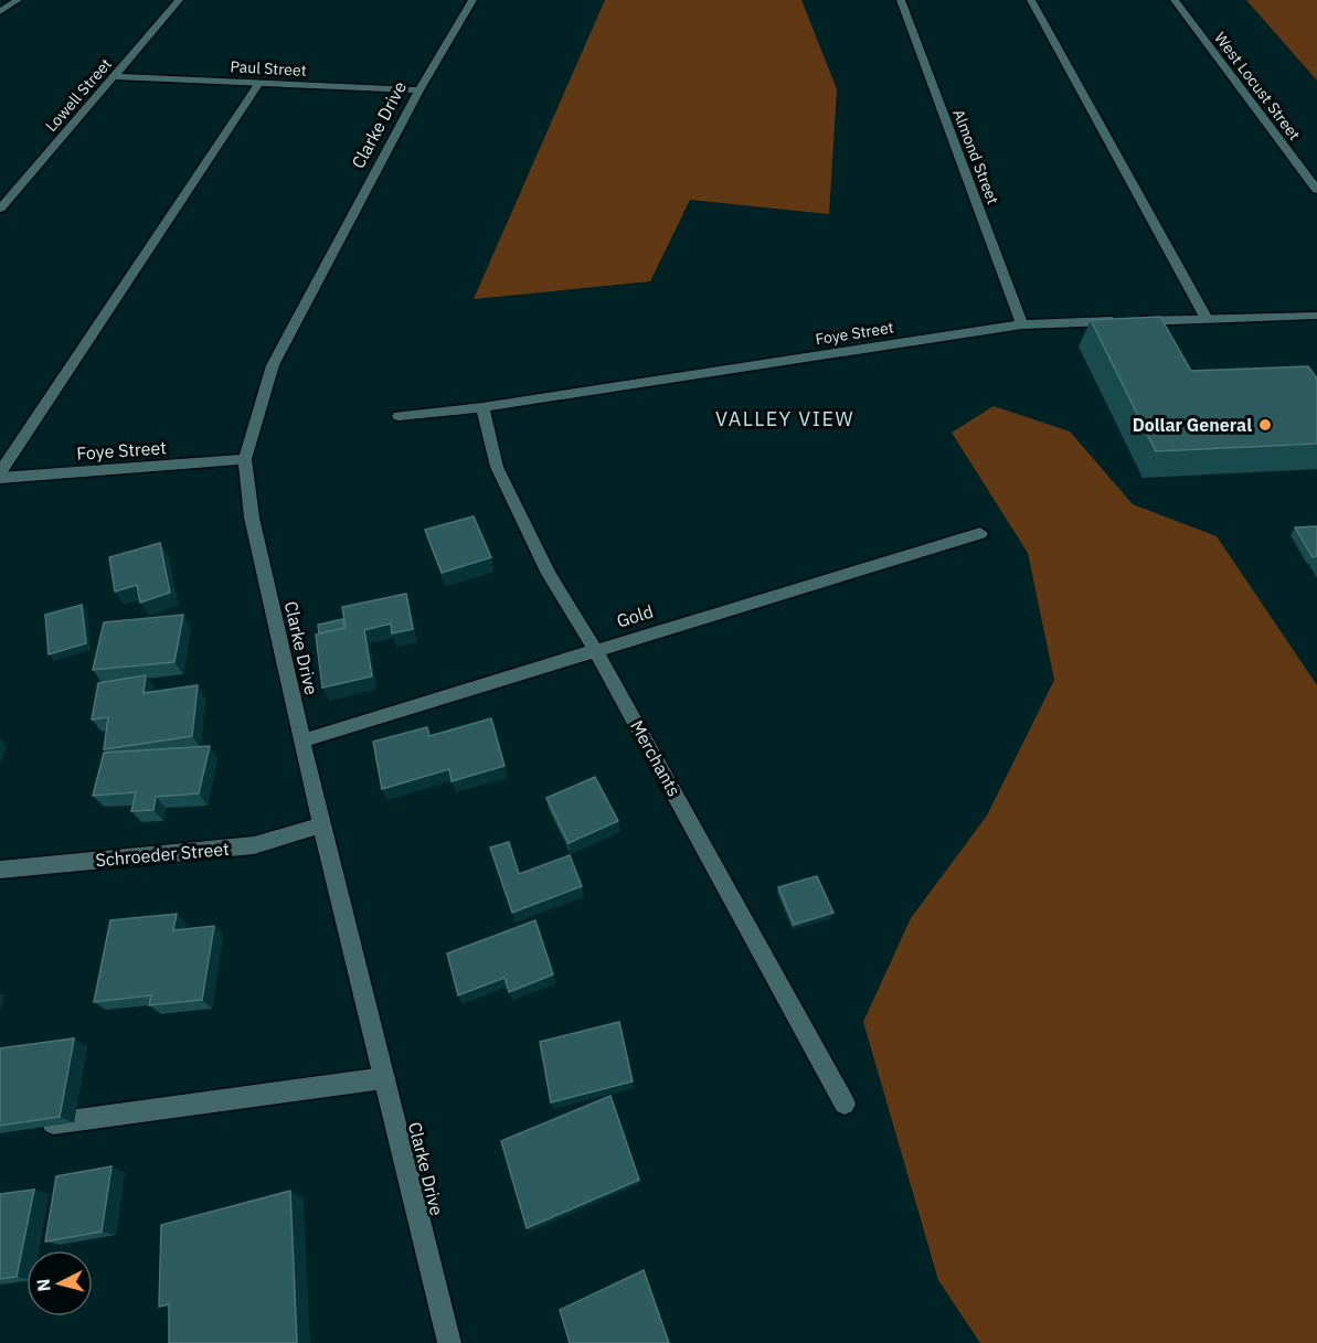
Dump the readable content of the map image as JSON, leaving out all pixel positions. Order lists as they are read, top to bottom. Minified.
{"streets":{"street":["Paul Street","West Locust Street","Lowell Street","Clarke Drive","Almond Street","Foye Street","Gold","Merchants","Schroeder Street"]},"crossings":[["Paul Street","Lowell Street"],["Paul Street","Clarke Drive"],["Clarke Drive","Foye Street"],["Clarke Drive","Gold"],["Clarke Drive","Schroeder Street"],["Almond Street","Foye Street"],["Foye Street","Merchants"],["Gold","Merchants"]],"districts":["VALLEY VIEW"],"places":["Dollar General"],"north":"left"}
